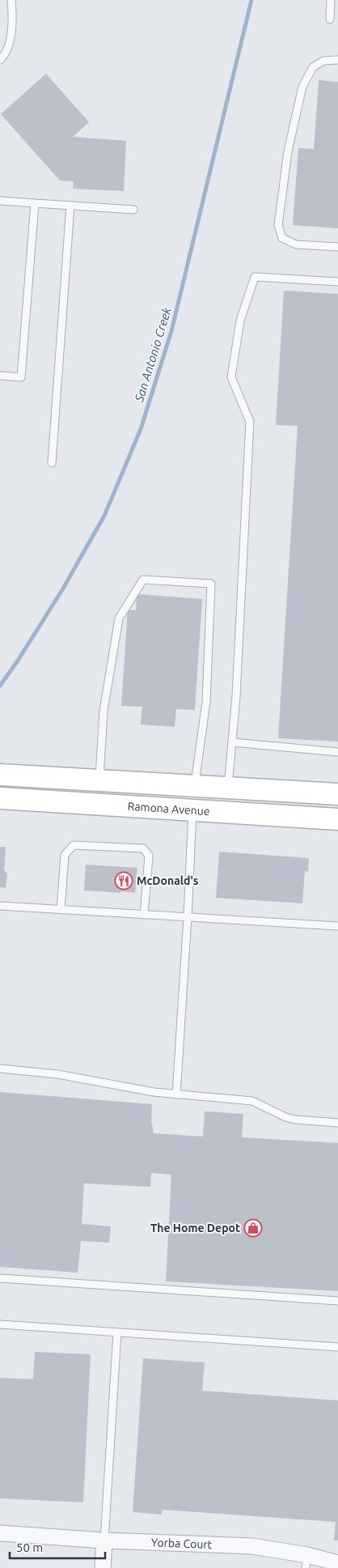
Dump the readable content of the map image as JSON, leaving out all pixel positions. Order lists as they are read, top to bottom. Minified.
{"streets":{"main road":["Ramona Avenue"],"street":["Yorba Court"]},"water":["San Antonio Creek"],"places":{"restaurant":["McDonald's"],"shop":["The Home Depot"]},"scale_bar":"50 m"}
